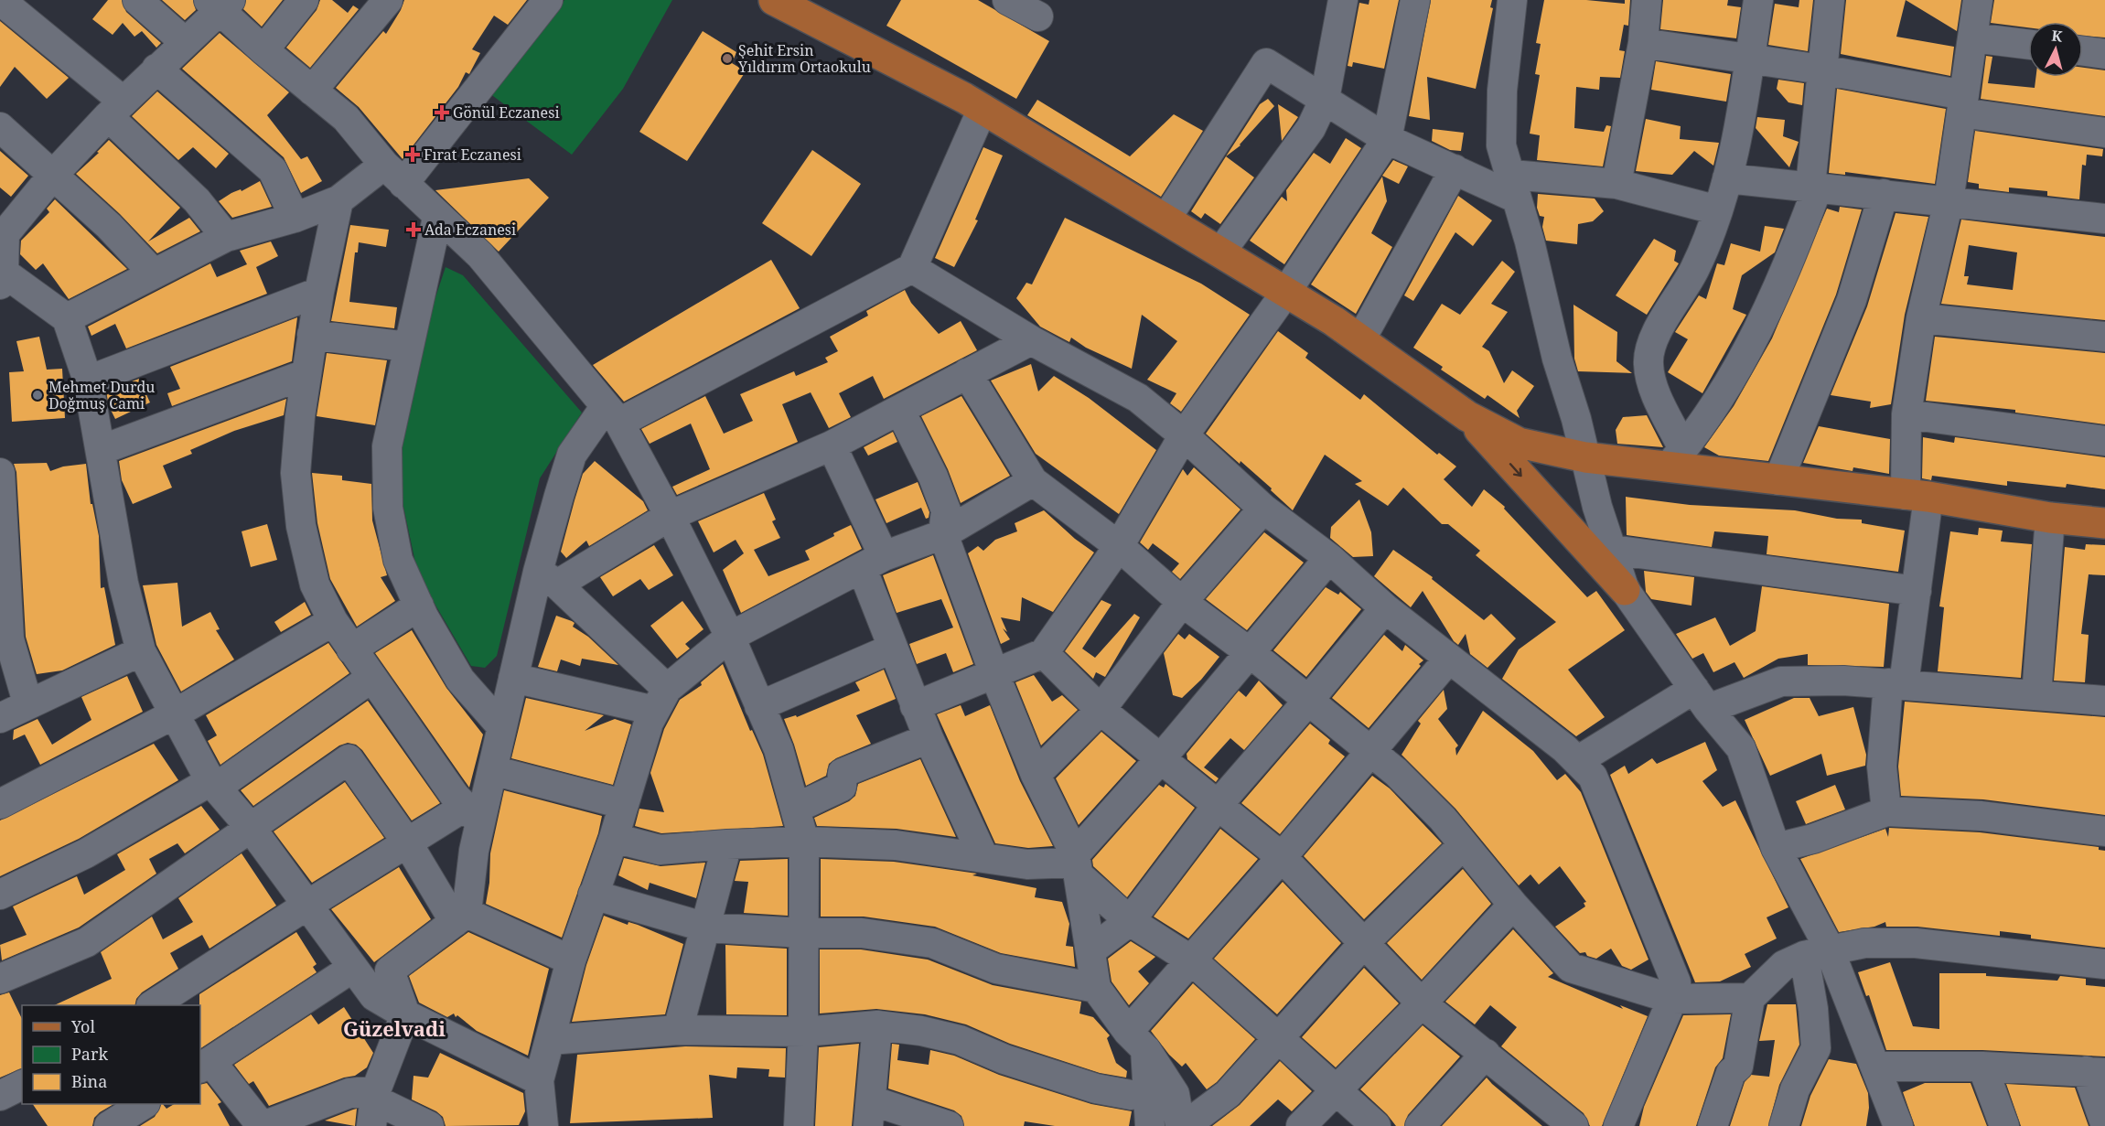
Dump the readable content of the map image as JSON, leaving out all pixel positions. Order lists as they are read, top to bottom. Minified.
{"districts":["Güzelvadi"],"places":{"other":["Şehit Ersin Yıldırım Ortaokulu","Mehmet Durdu Doğmuş Cami"],"health":["Gönül Eczanesi","Fırat Eczanesi","Ada Eczanesi"]},"legend":["Yol","Park","Bina"],"north":"top"}
